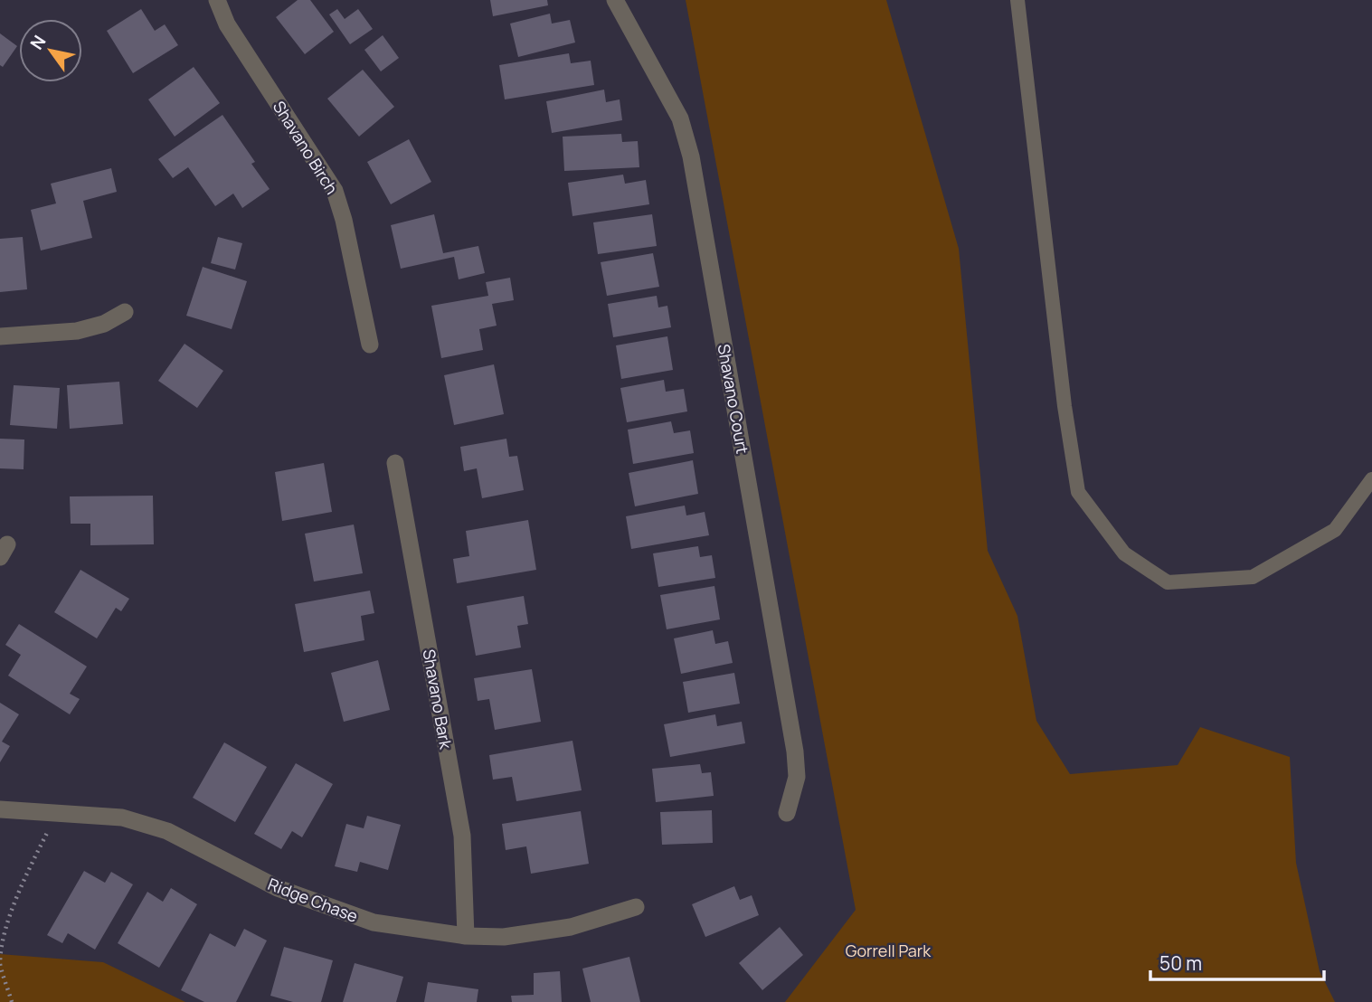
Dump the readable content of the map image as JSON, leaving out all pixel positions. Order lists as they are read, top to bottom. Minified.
{"streets":{"street":["Shavano Birch","Shavano Court","Shavano Bark","Ridge Chase"]},"crossings":[["Shavano Bark","Ridge Chase"]],"parks":["Gorrell Park"],"scale_bar":"50 m","north":"top left"}
